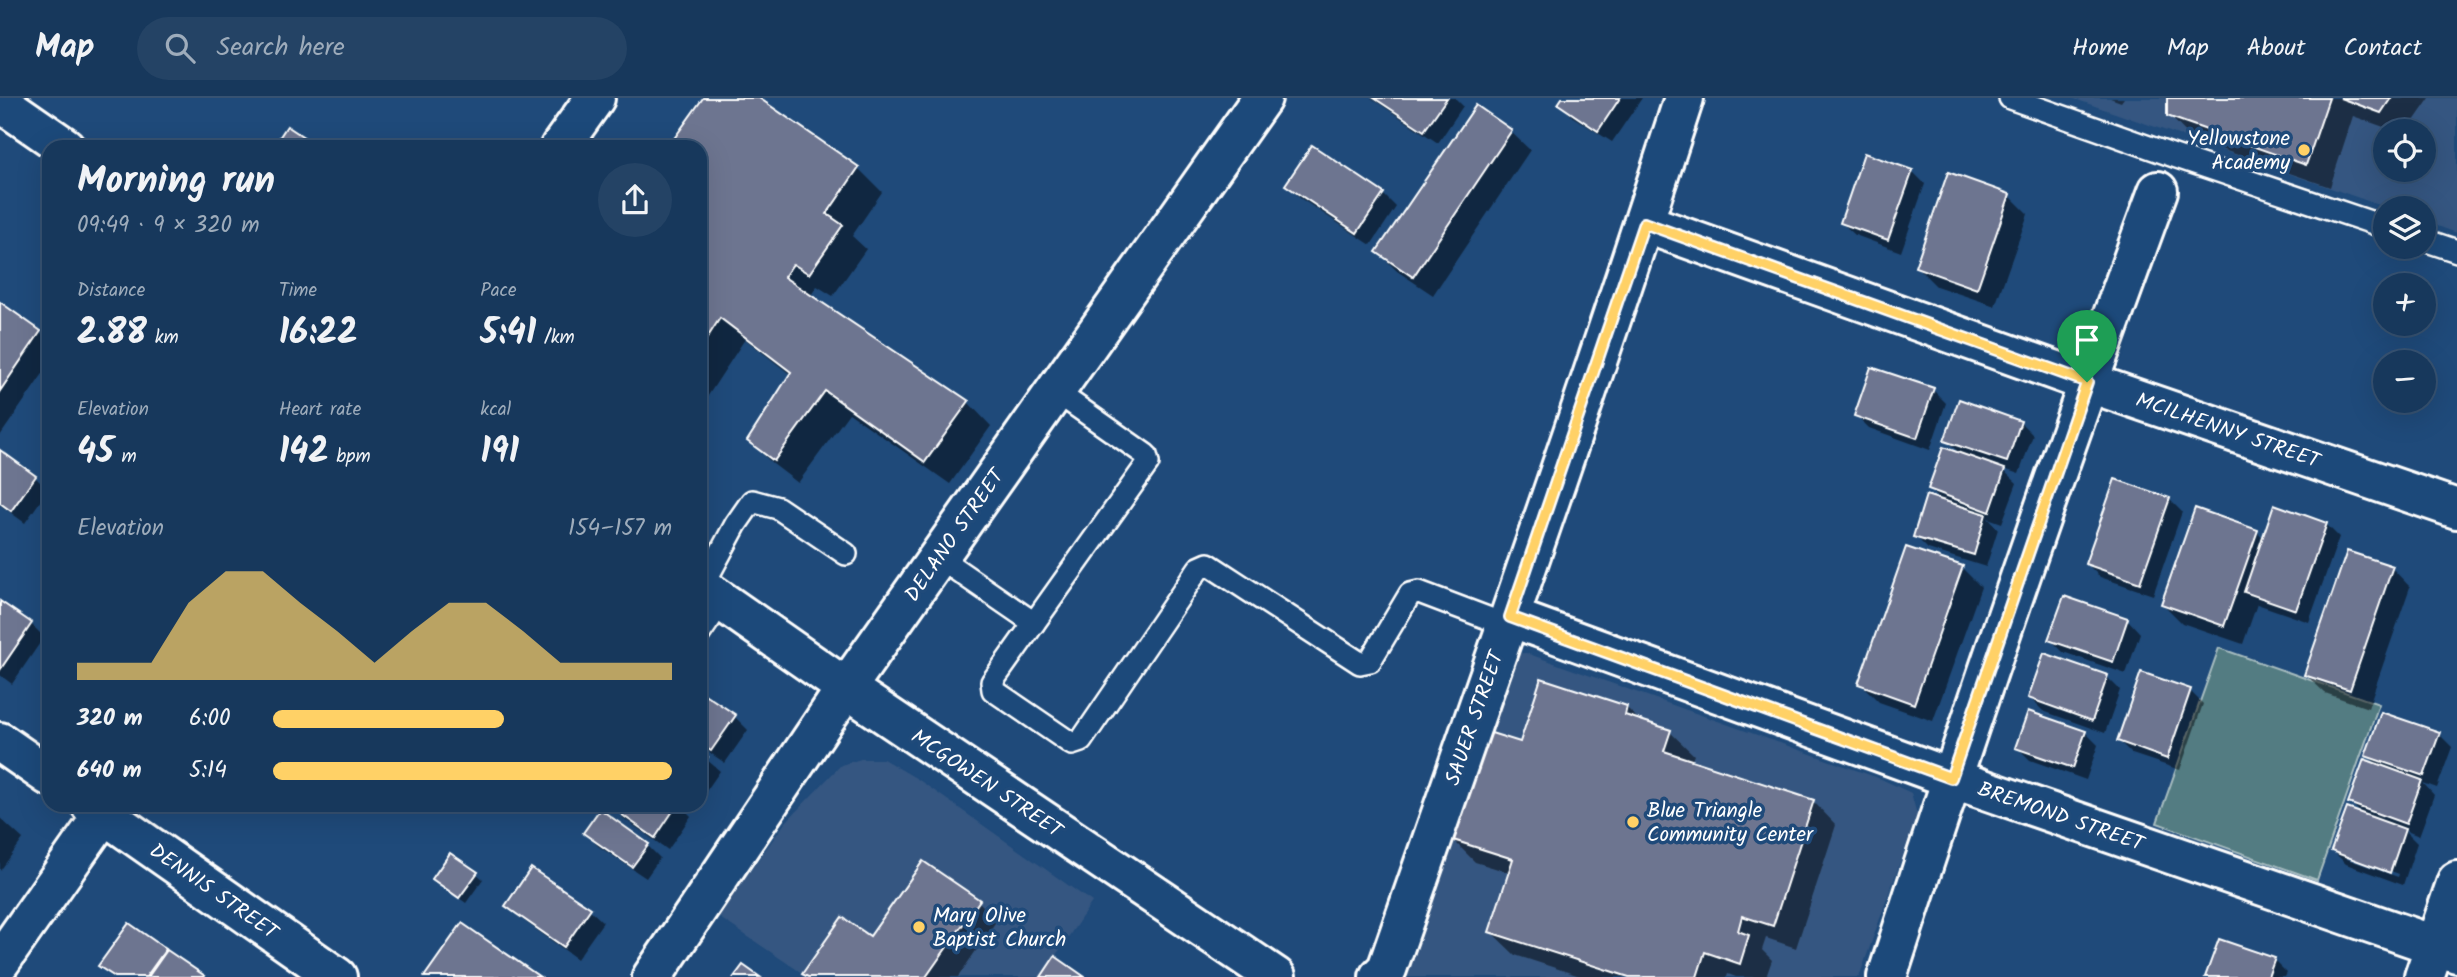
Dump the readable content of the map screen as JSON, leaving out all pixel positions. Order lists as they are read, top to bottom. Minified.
{"streets":{"street":["MCILHENNY STREET","DELANO STREET","SAUER STREET","MCGOWEN STREET","BREMOND STREET","DENNIS STREET"]},"crossings":[["MCILHENNY STREET","SAUER STREET"],["DELANO STREET","MCGOWEN STREET"],["SAUER STREET","BREMOND STREET"]],"places":["Yellowstone Academy","Blue Triangle Community Center","Mary Olive Baptist Church"],"page":{"header":"Map","search":"Search here","nav":["Home","Map","About","Contact"],"map_buttons":["+","−"],"heading":["Morning run","09:49 · 9 × 320 m"],"stats":[["Distance","2.88 km"],["Time","16:22"],["Pace","5:41 /km"],["Elevation","45 m"],["Heart rate","142 bpm"],["kcal","191"]],"chart":["Elevation","154–157 m"],"list":[{"name":"320 m","note":"6:00"},{"name":"640 m","note":"5:14"}]}}
